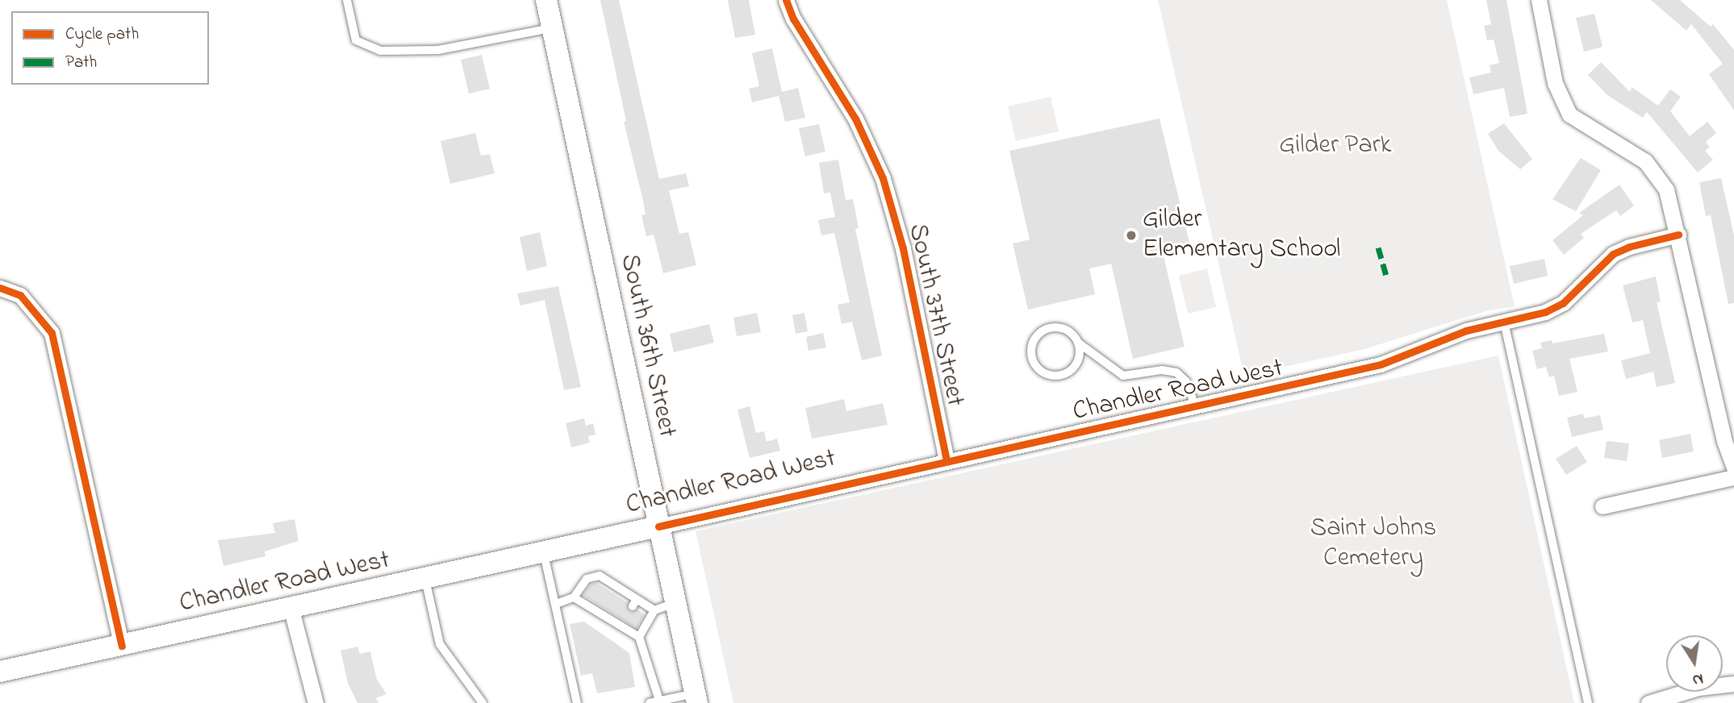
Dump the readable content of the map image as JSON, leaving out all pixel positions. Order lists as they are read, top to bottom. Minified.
{"streets":{"main road":["South 36th Street","Chandler Road West"],"street":["South 37th Street"]},"crossings":[["South 37th Street","Chandler Road West"],["South 36th Street","Chandler Road West"]],"parks":["Gilder Park","Saint Johns Cemetery"],"places":["Gilder Elementary School"],"legend":["Cycle path","Path"],"north":"bottom"}
